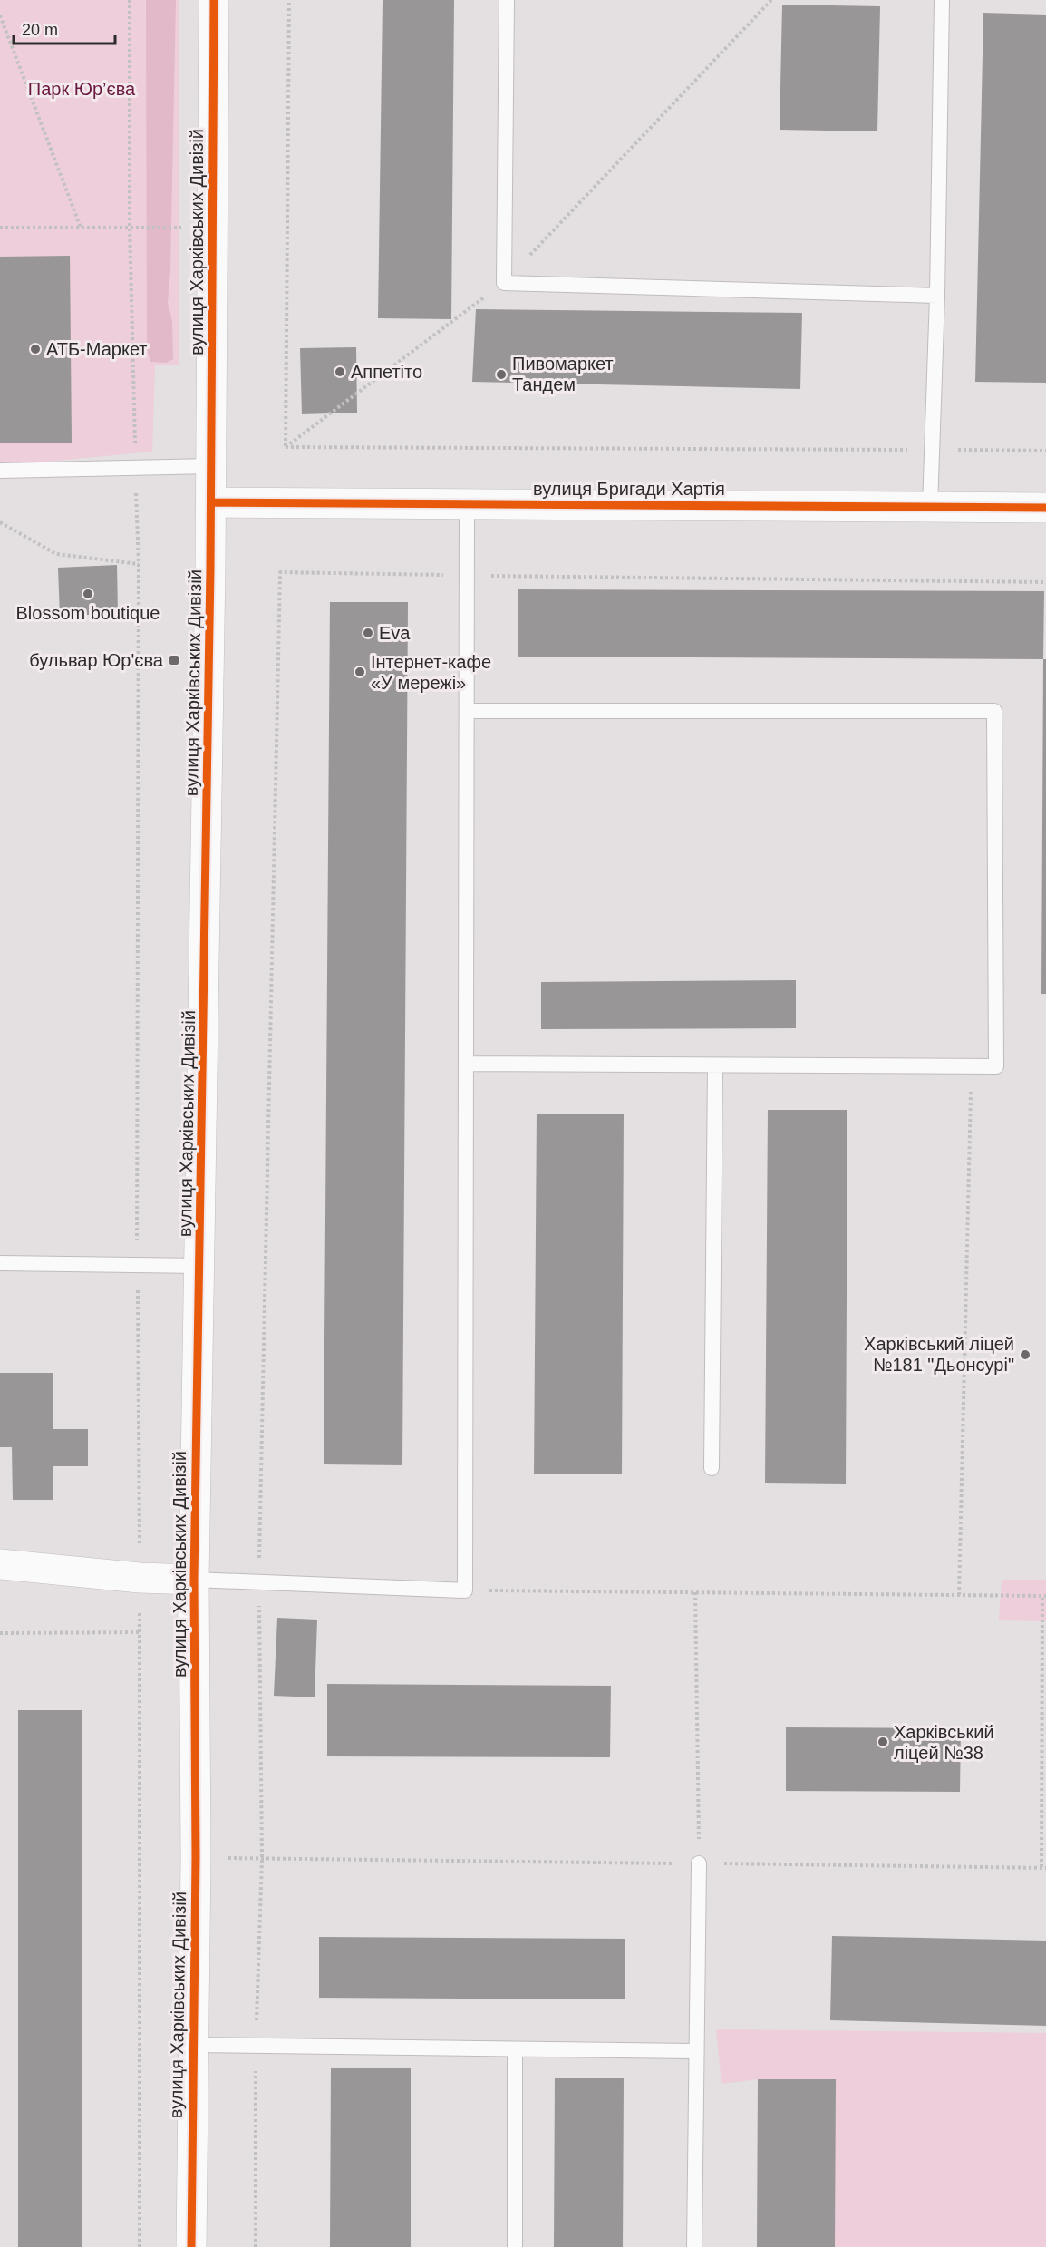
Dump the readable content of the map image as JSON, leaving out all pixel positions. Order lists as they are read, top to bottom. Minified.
{"streets":{"street":["вулиця Харківських Дивізій","вулиця Бригади Хартія"]},"crossings":[["вулиця Харківських Дивізій","вулиця Бригади Хартія"]],"parks":["Парк Юр’єва"],"places":{"other":["АТБ-Маркет","Аппетіто","Пивомаркет Тандем","Blossom boutique","Eva","Інтернет-кафе «У мережі»","Харківський ліцей №181 \"Дьонсурі\"","Харківський ліцей №38"],"transit":["бульвар Юр'єва"]},"scale_bar":"20 m"}
